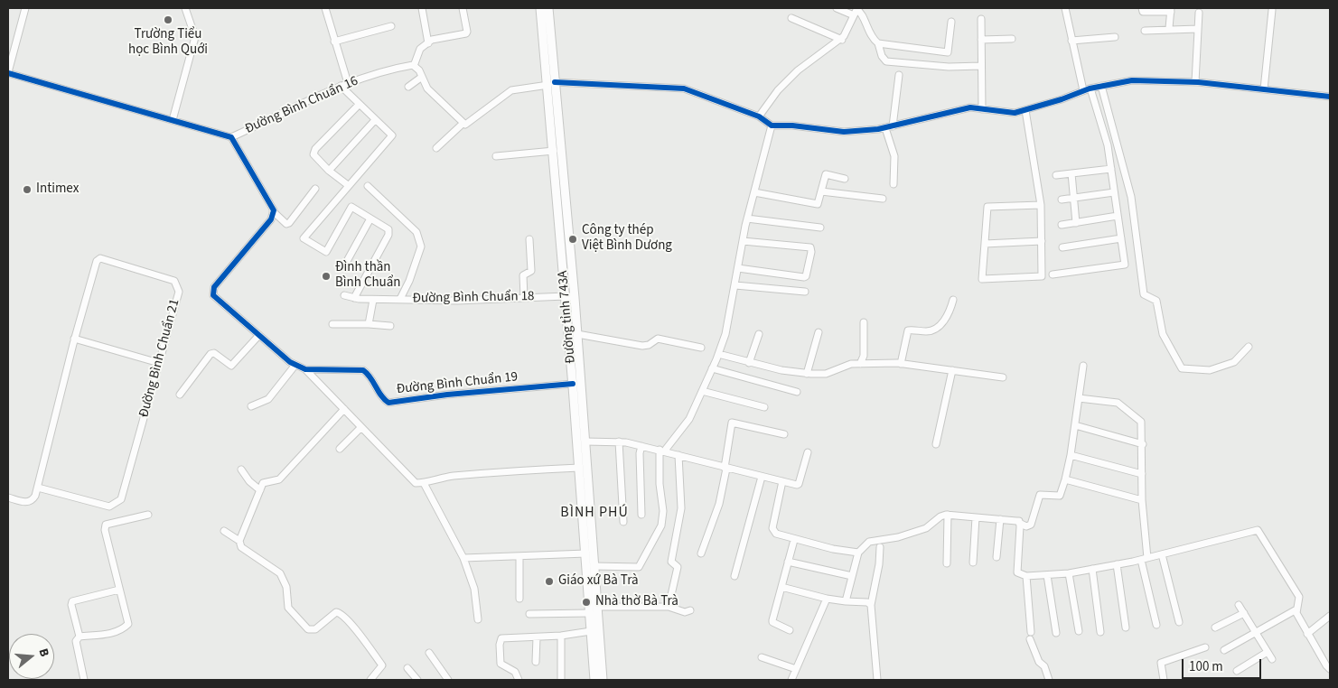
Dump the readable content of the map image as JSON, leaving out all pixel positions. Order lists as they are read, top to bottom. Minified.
{"streets":{"main road":["Đường tỉnh 743A"],"street":["Đường Bình Chuẩn 16","Đường Bình Chuẩn 18","Đường Bình Chuẩn 21","Đường Bình Chuẩn 19"]},"crossings":[["Đường Bình Chuẩn 18","Đường tỉnh 743A"],["Đường tỉnh 743A","Đường Bình Chuẩn 19"]],"districts":["BÌNH PHÚ"],"places":["Trường Tiểu học Bình Quới","Intimex","Công ty thép Việt Bình Dương","Đình thần Bình Chuẩn","Giáo xứ Bà Trà","Nhà thờ Bà Trà"],"scale_bar":"100 m","north":"right"}
